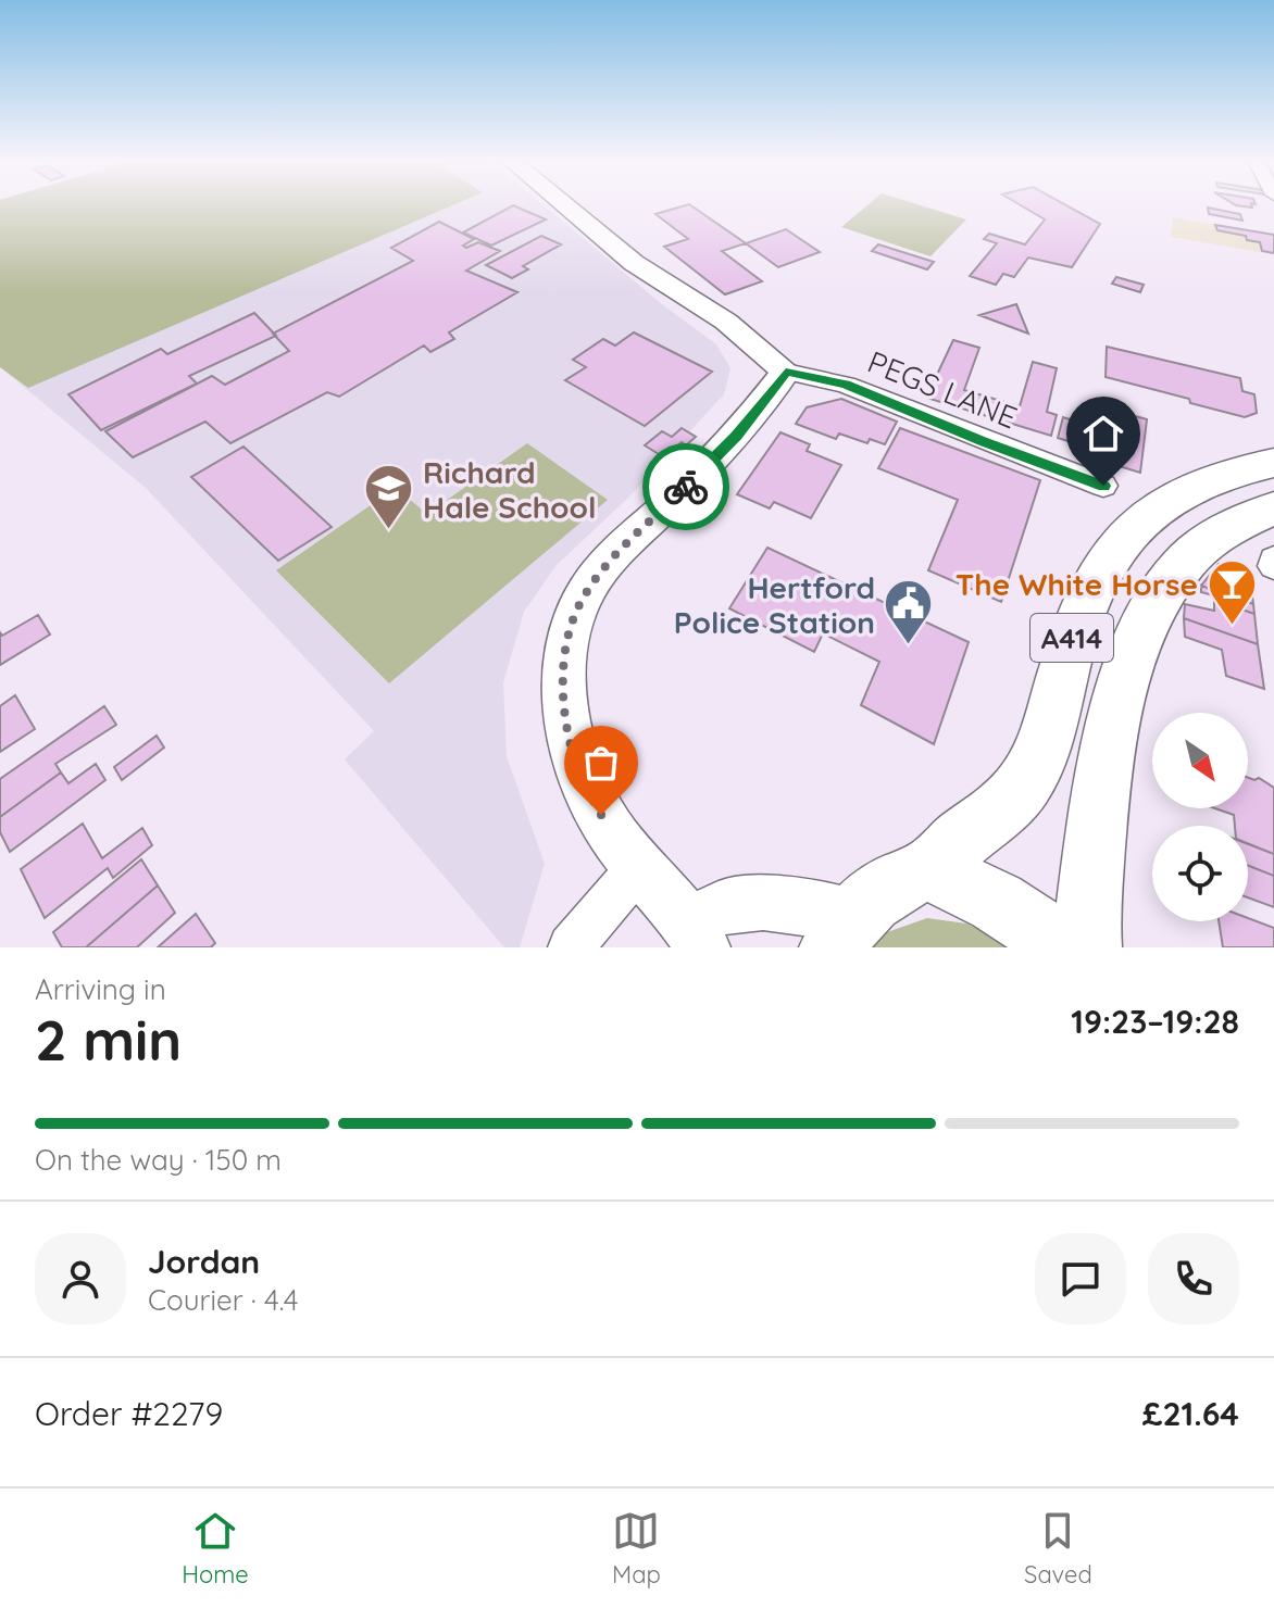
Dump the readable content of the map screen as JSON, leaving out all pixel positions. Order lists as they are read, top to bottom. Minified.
{"streets":{"highway":["A414"],"main road":["PEGS LANE"]},"places":{"school or university":["Richard Hale School"],"bar":["The White Horse"],"public building":["Hertford Police Station"]},"north":"bottom right","page":{"heading":["2 min","Arriving in","19:23–19:28"],"panel":["Jordan","Courier · 4.4","Order #2279","£21.64"],"bar":"On the way · 150 m","tabs":["Home","Map","Saved"]}}
